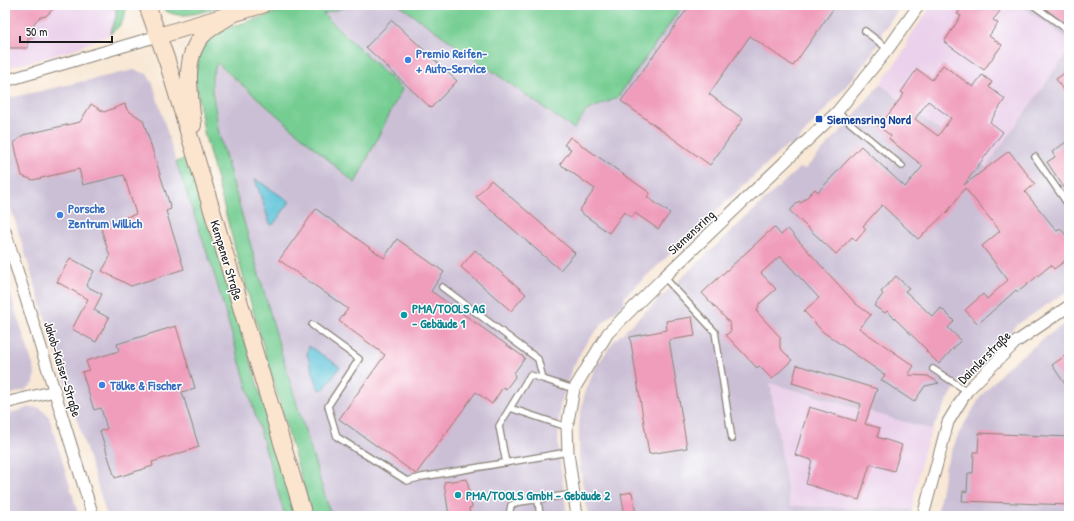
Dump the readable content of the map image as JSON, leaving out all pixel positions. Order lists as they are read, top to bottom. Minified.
{"streets":{"main road":["Kempener Straße"],"street":["Siemensring","Daimlerstraße","Jakob-Kaiser-Straße"]},"places":{"other":["Premio Reifen- + Auto-Service","Porsche Zentrum Willich","PMA/TOOLS AG - Gebäude 1","Tölke & Fischer","PMA/TOOLS GmbH - Gebäude 2"],"transit":["Siemensring Nord"]},"scale_bar":"50 m"}
